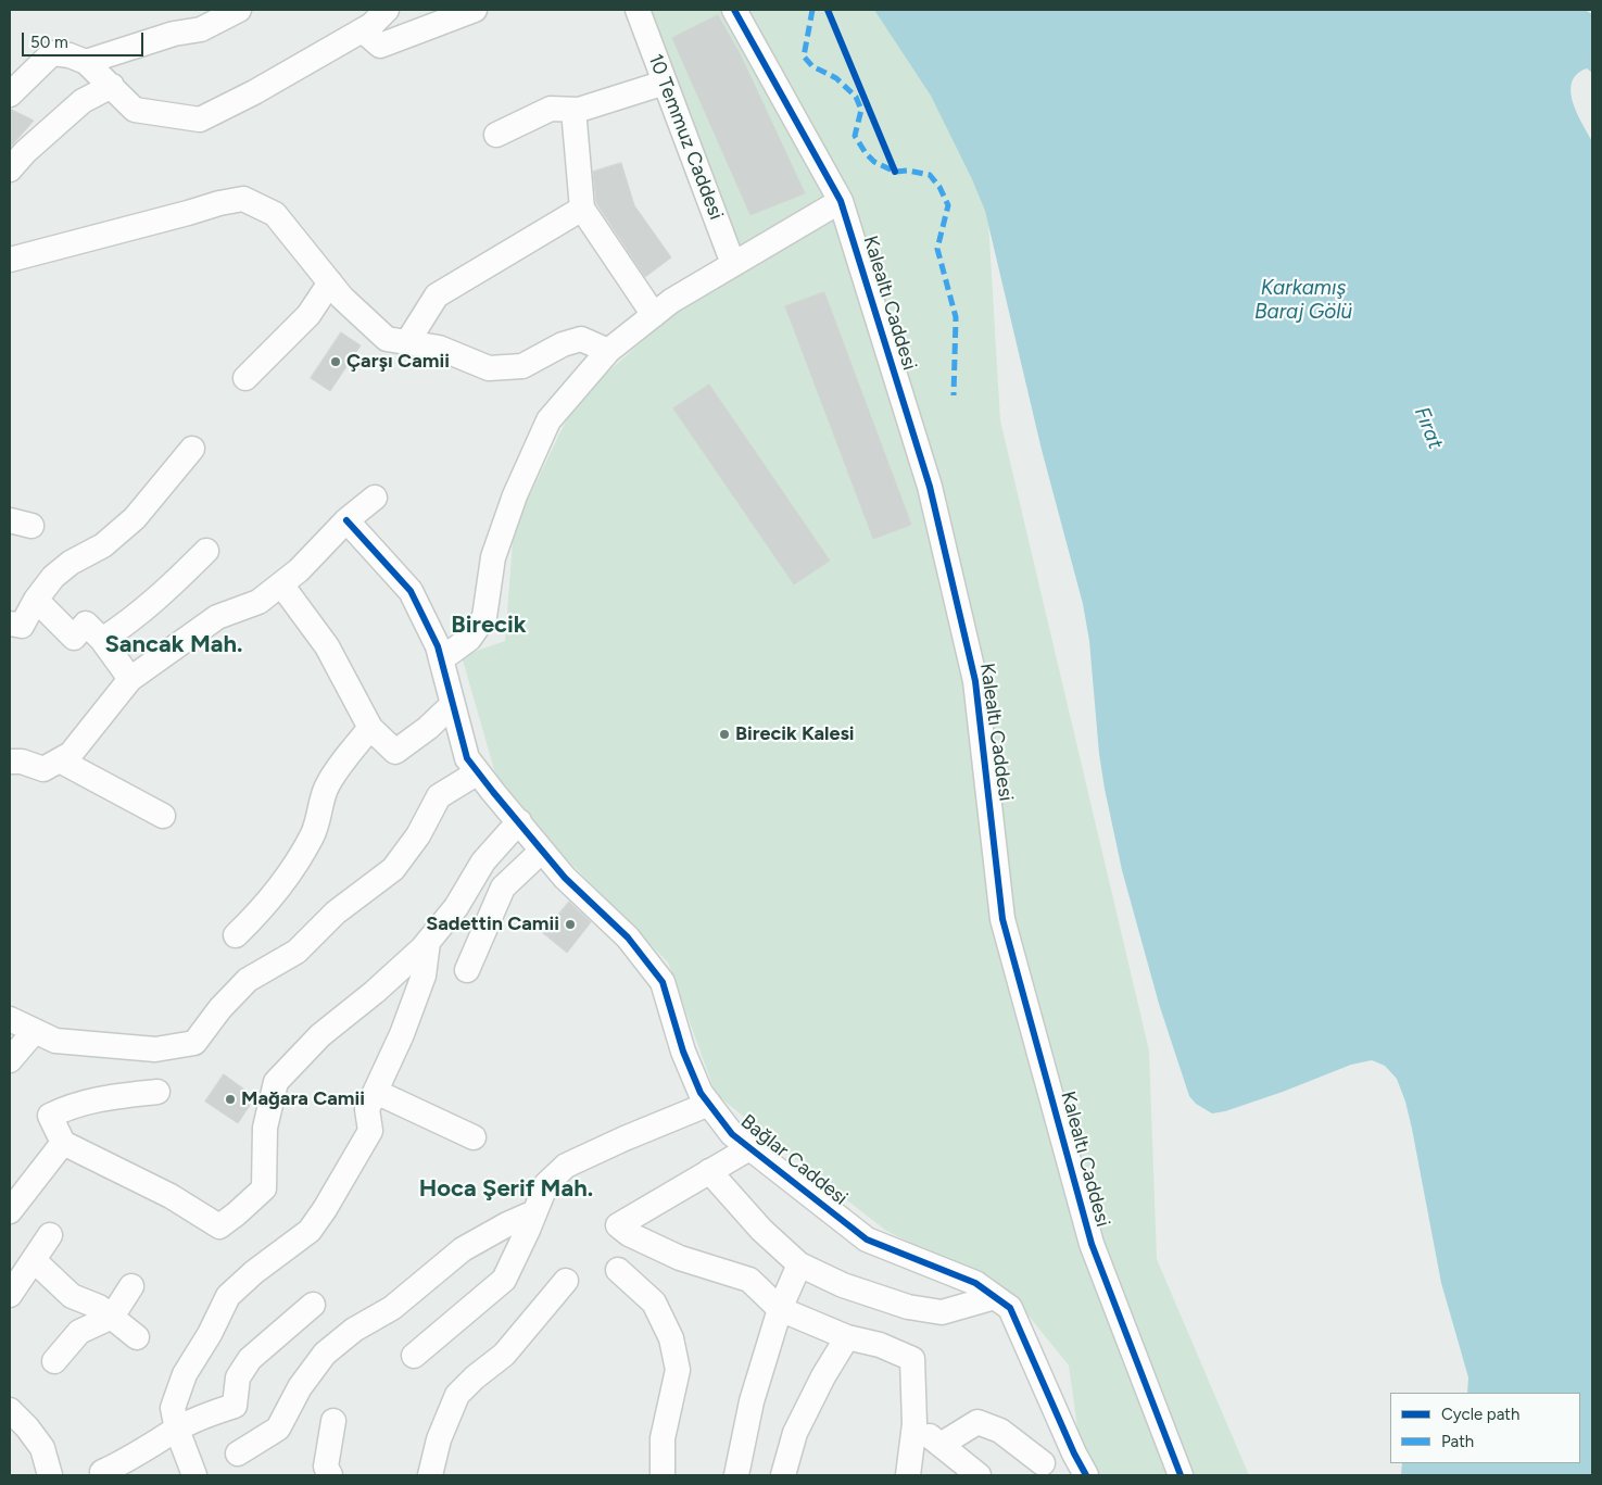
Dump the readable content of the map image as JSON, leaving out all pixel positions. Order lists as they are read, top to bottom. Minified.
{"streets":{"street":["10 Temmuz Caddesi","Kalealtı Caddesi","Bağlar Caddesi"]},"districts":["Birecik","Sancak Mah.","Hoca Şerif Mah."],"water":["Karkamış Baraj Gölü","Fırat"],"places":["Çarşı Camii","Birecik Kalesi","Sadettin Camii","Mağara Camii"],"legend":["Cycle path","Path"],"scale_bar":"50 m"}
